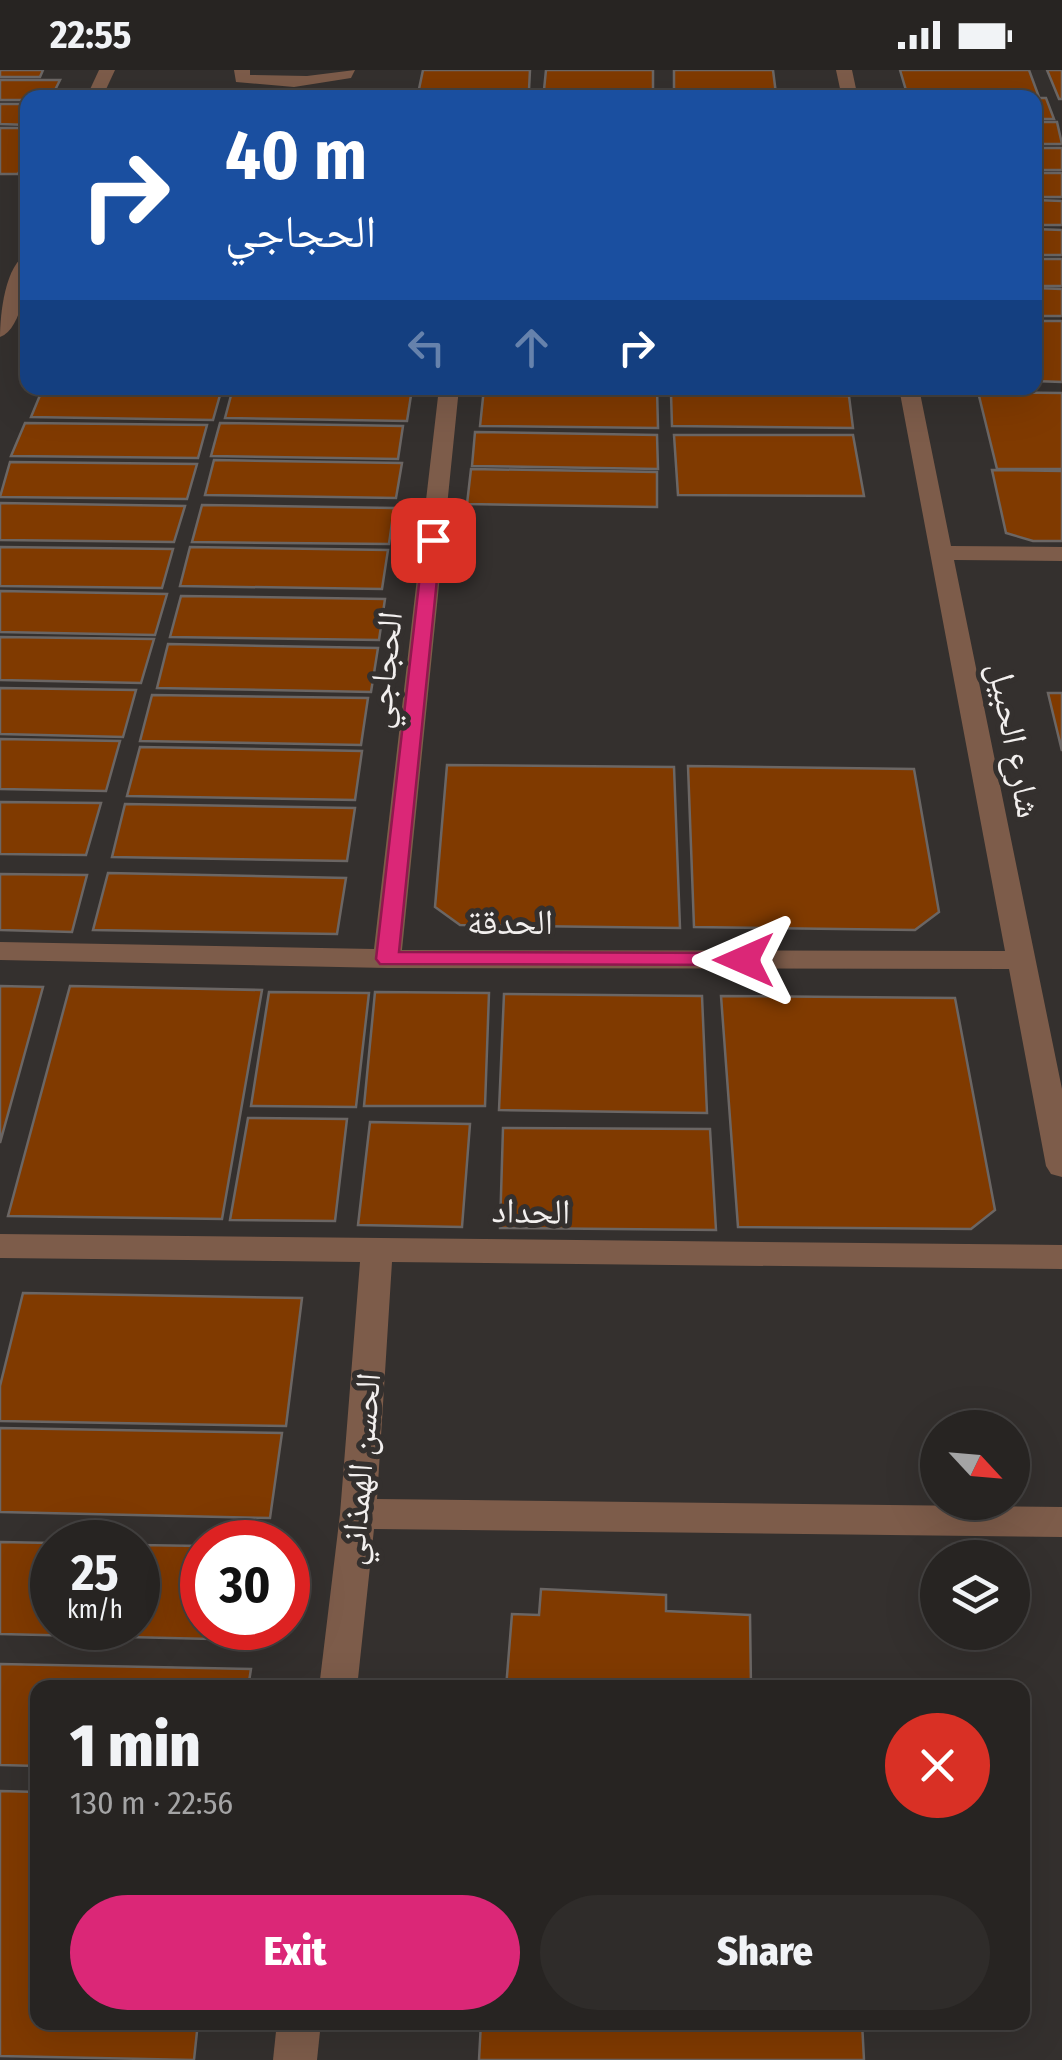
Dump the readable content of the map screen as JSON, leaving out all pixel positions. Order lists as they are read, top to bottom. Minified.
{"streets":{"street":["الحجاجي","شارع الحبيل","الحدقة","الحداد","الحسن الهمذاني"]},"crossings":[["الحجاجي","الحدقة"],["شارع الحبيل","الحدقة"],["الحداد","الحسن الهمذاني"]],"north":"bottom right","page":{"status":"22:55","turn":["40 m","الحجاجي"],"speed":"25 km/h","limit":"30","heading":["1 min","130 m · 22:56"],"buttons":["Exit","Share"]}}
